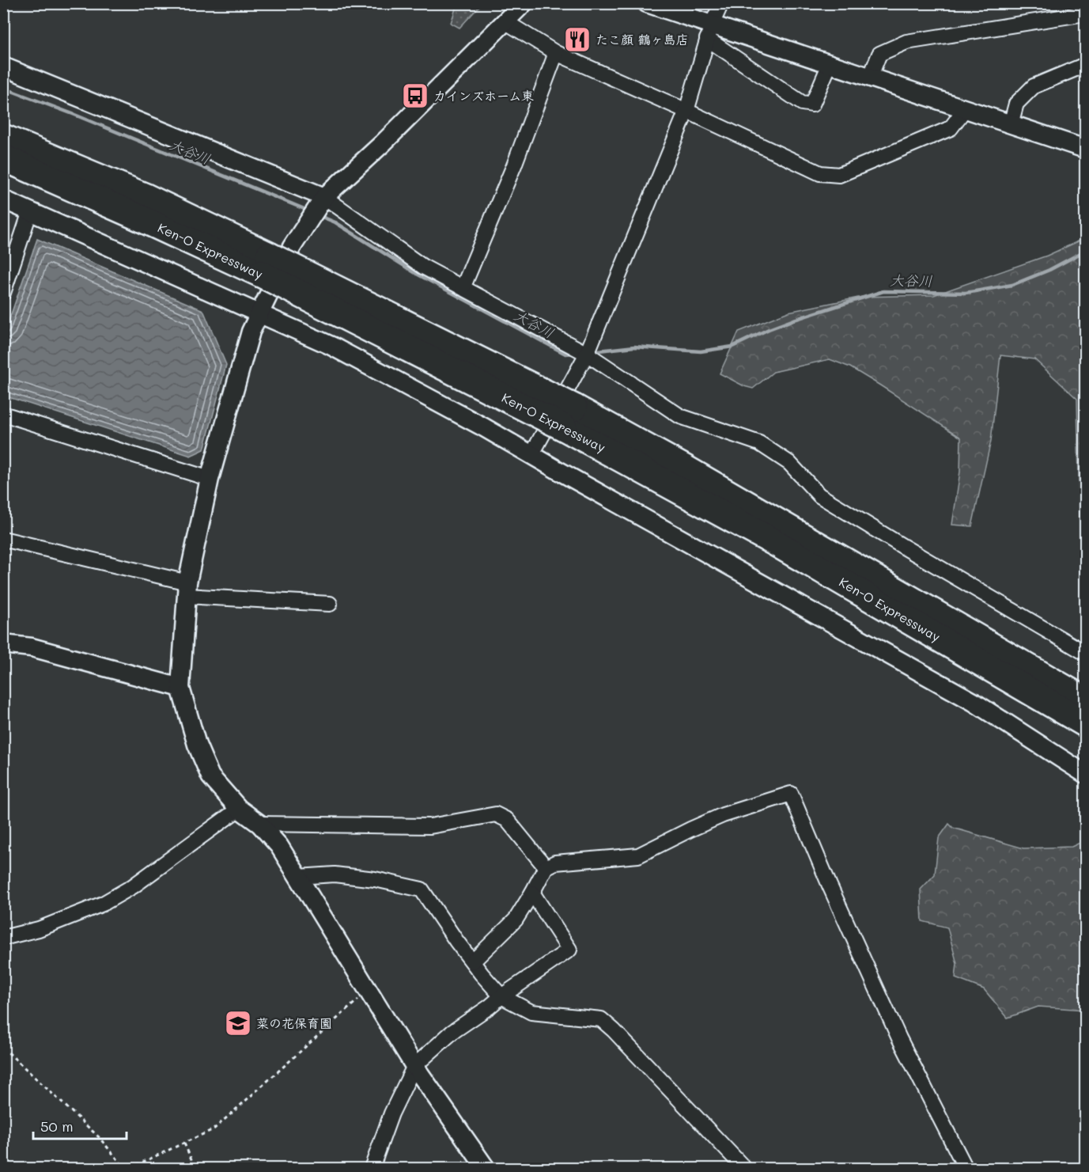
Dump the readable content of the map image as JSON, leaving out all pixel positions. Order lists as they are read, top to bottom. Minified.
{"streets":{"highway":["Ken-O Expressway"]},"water":["大谷川"],"places":{"restaurant":["たこ顔 鶴ヶ島店"],"bus stop":["カインズホーム東"],"school or university":["菜の花保育園"]},"scale_bar":"50 m"}
